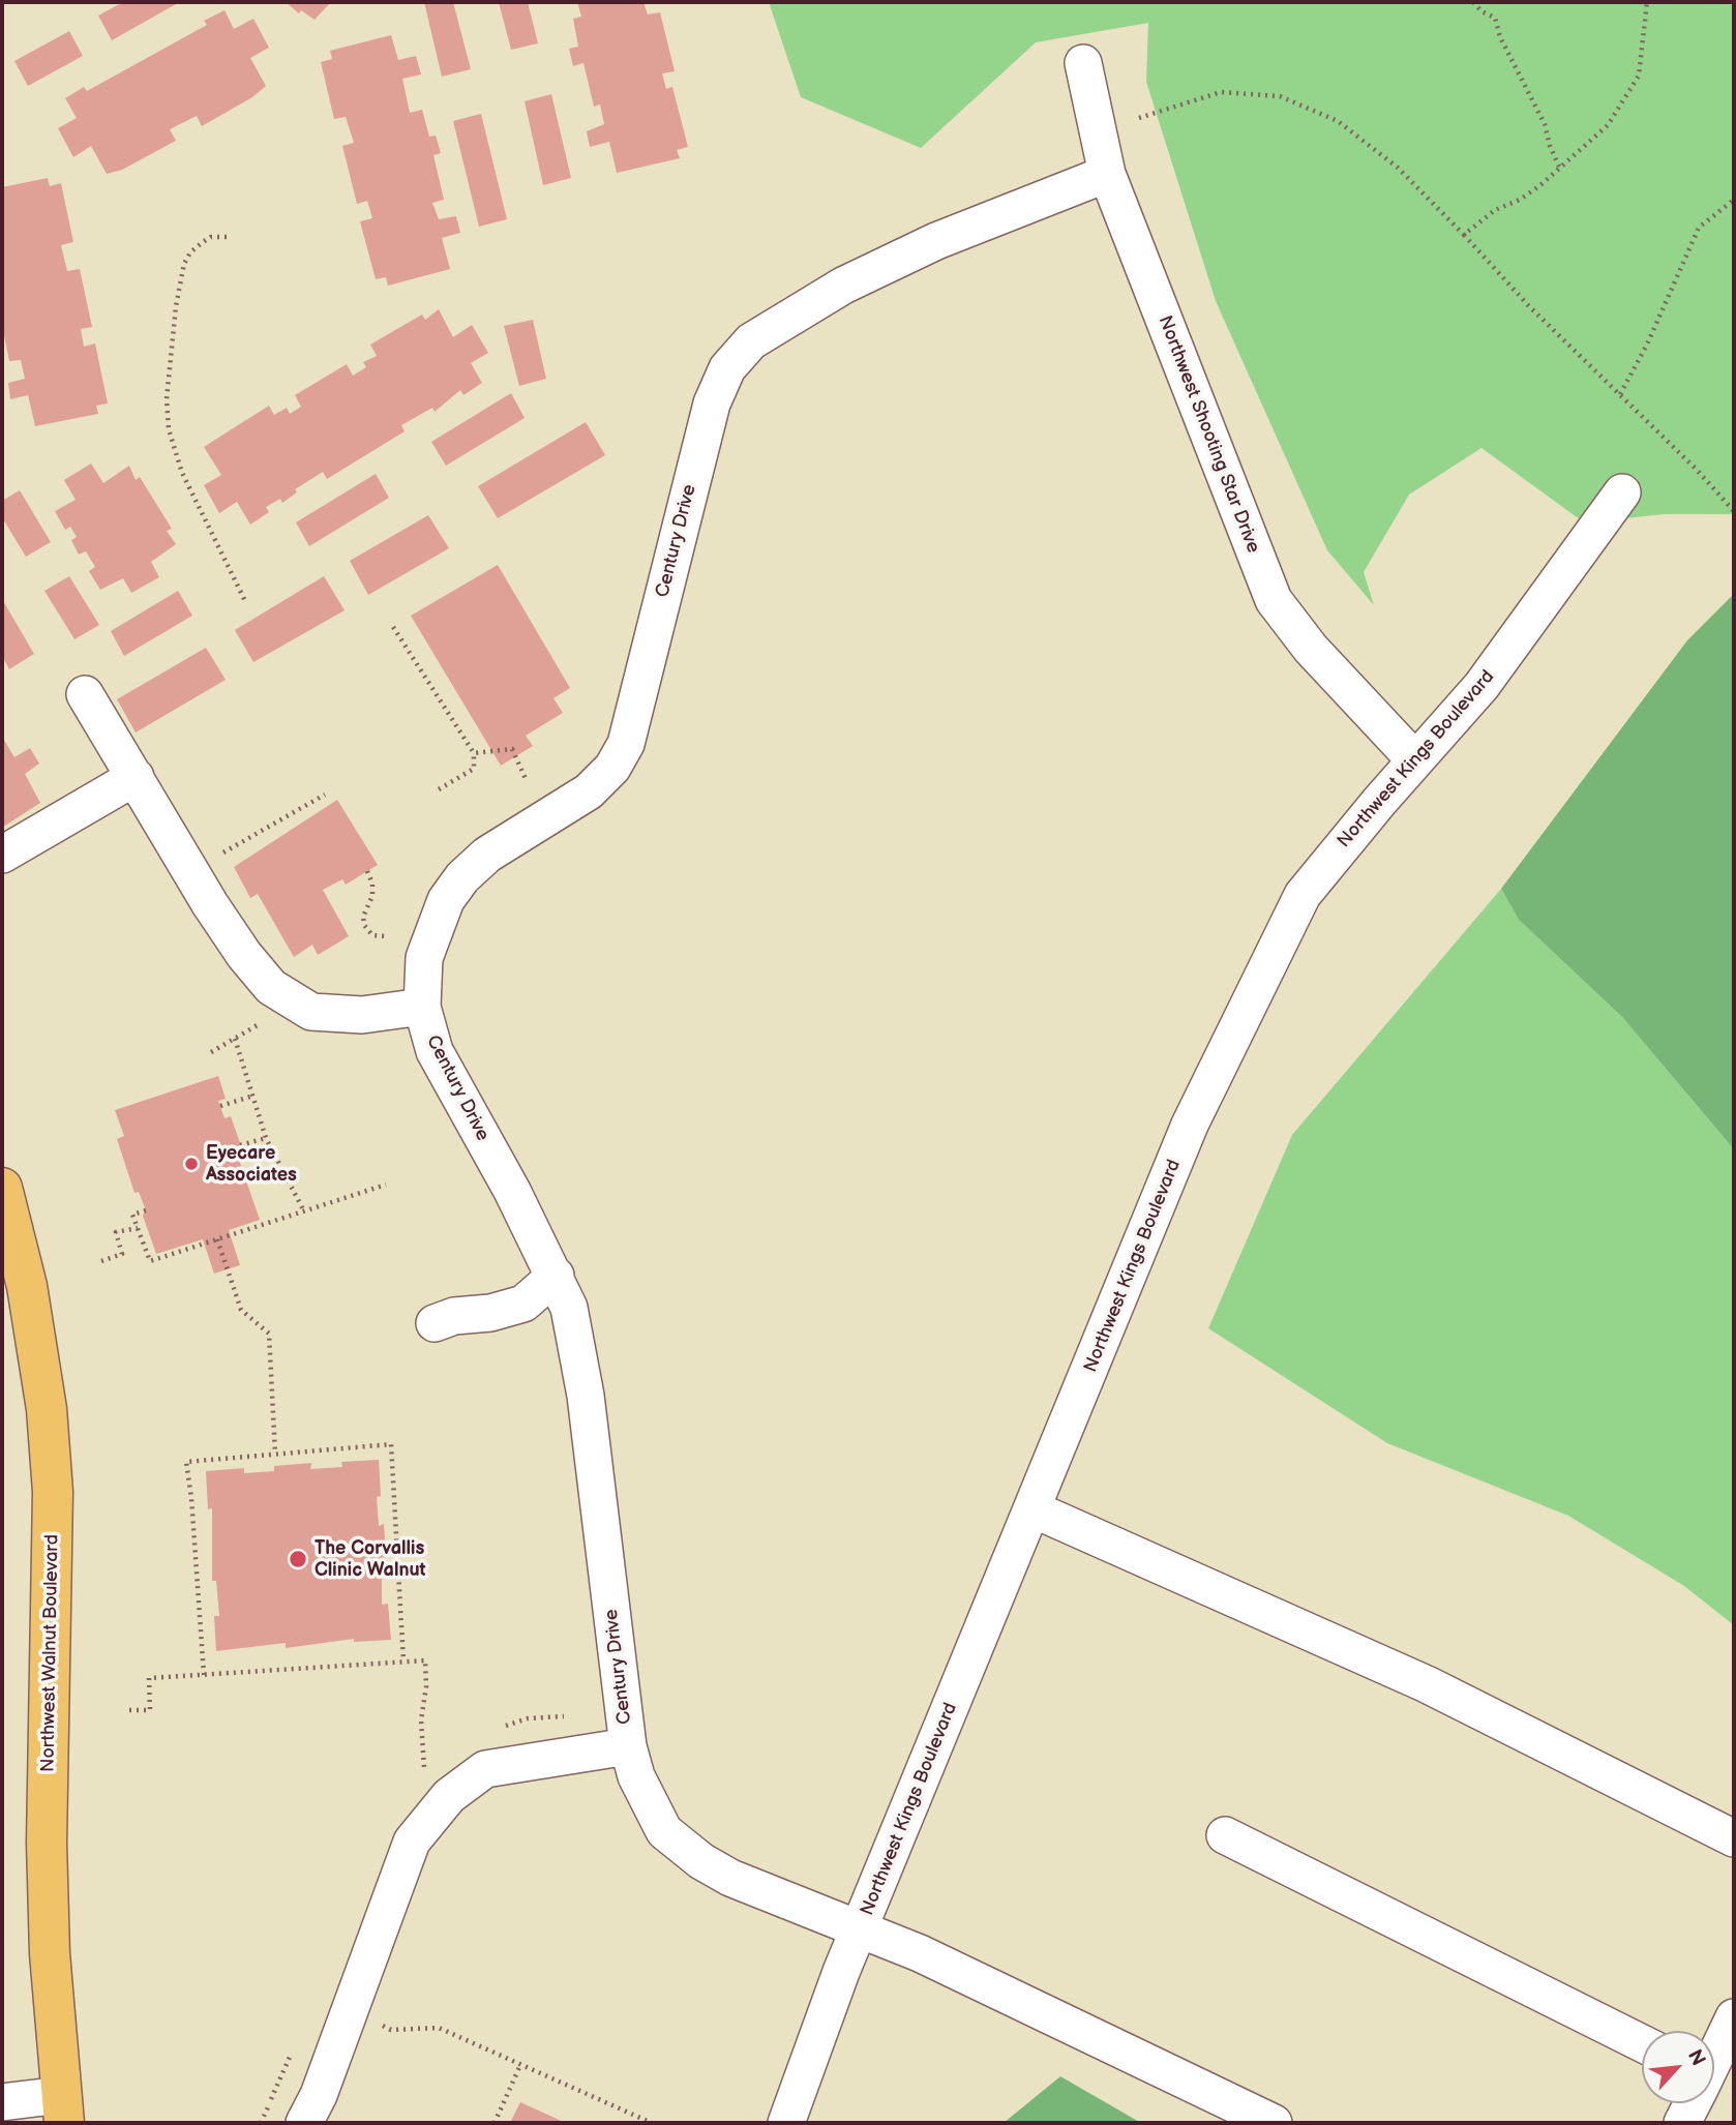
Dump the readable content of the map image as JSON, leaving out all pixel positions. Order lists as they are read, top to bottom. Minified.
{"streets":{"main road":["Northwest Walnut Boulevard"],"street":["Northwest Shooting Star Drive","Century Drive","Northwest Kings Boulevard"]},"crossings":[["Northwest Shooting Star Drive","Century Drive"],["Northwest Shooting Star Drive","Northwest Kings Boulevard"],["Century Drive","Northwest Kings Boulevard"]],"places":["Eyecare Associates","The Corvallis Clinic Walnut"],"north":"top right"}
